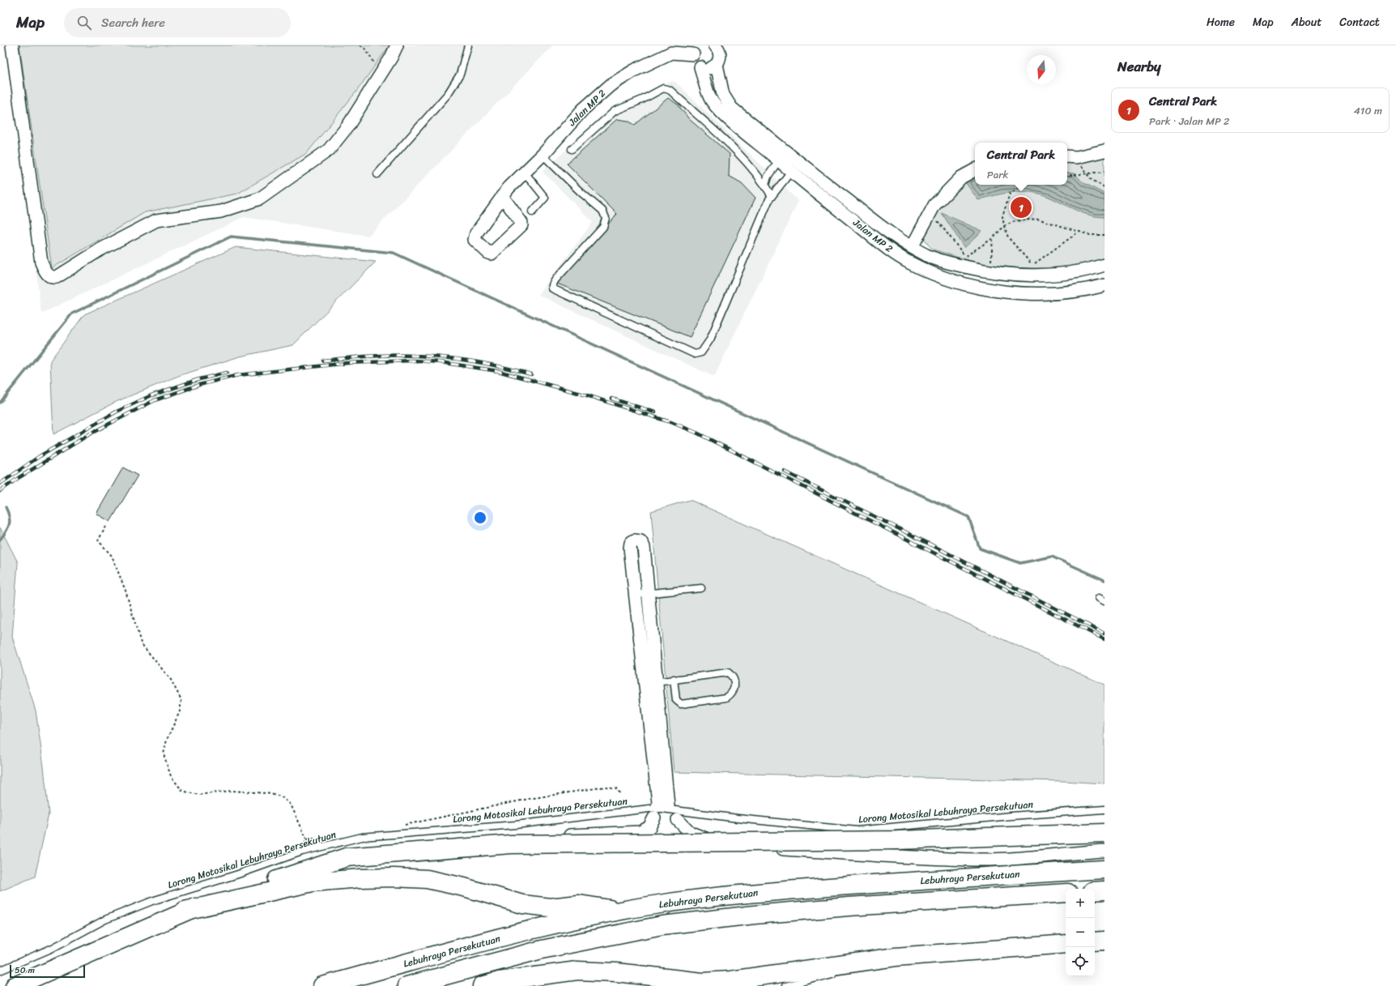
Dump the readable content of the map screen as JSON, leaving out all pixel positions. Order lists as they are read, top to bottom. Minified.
{"streets":{"highway":["Lebuhraya Persekutuan"],"street":["Jalan MP 2"],"lane":["Lorong Motosikal Lebuhraya Persekutuan"]},"scale_bar":"50 m","north":"bottom","page":{"header":"Map","search":"Search here","nav":["Home","Map","About","Contact"],"heading":"Nearby","list":[{"mark":"1","name":"Central Park","note":"Park · Jalan MP 2","value":"410 m"}],"popup":["Central Park","Park"],"pins":"1","map_buttons":["+","−"],"scale":"50 m"}}
